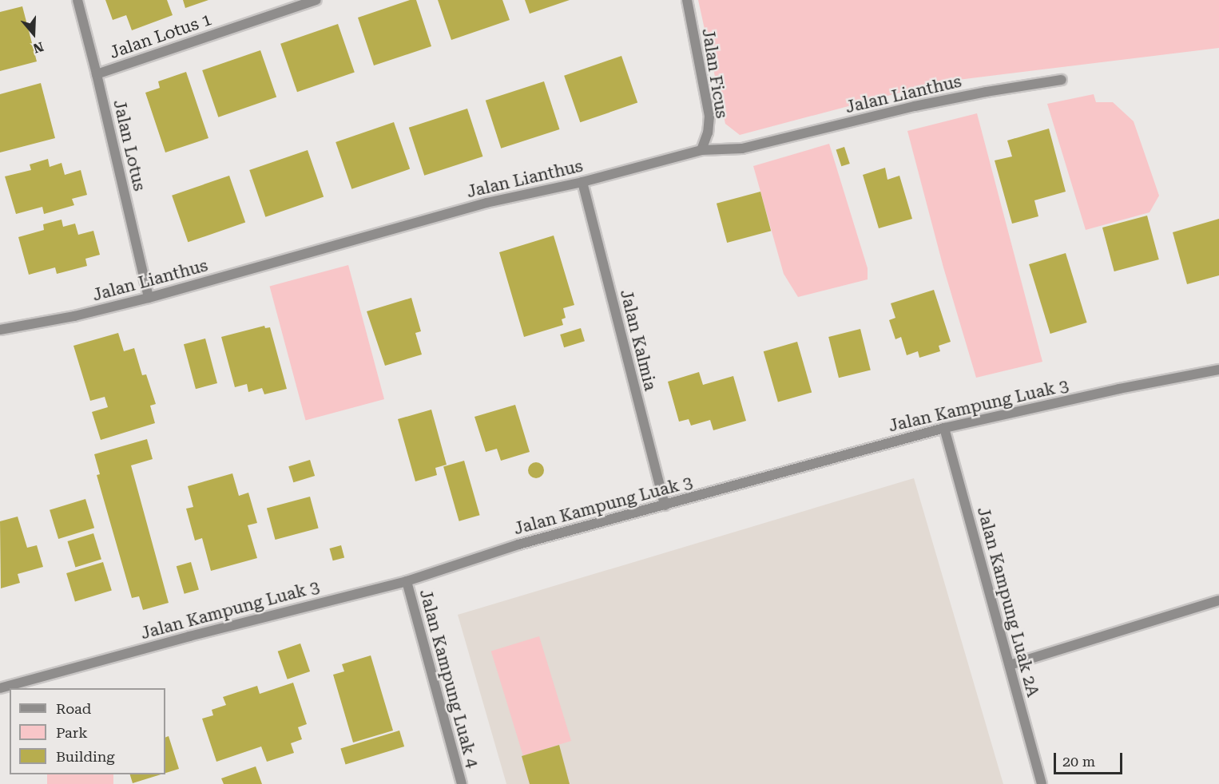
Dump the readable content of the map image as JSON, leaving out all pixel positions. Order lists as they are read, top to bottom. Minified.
{"streets":{"street":["Jalan Lotus 1","Jalan Ficus","Jalan Lianthus","Jalan Lotus","Jalan Kalmia","Jalan Kampung Luak 3","Jalan Kampung Luak 2A","Jalan Kampung Luak 4"]},"crossings":[["Jalan Lotus 1","Jalan Lotus"],["Jalan Ficus","Jalan Lianthus"],["Jalan Lianthus","Jalan Lotus"],["Jalan Lianthus","Jalan Kalmia"],["Jalan Kalmia","Jalan Kampung Luak 3"],["Jalan Kampung Luak 3","Jalan Kampung Luak 2A"],["Jalan Kampung Luak 3","Jalan Kampung Luak 4"]],"legend":["Road","Park","Building"],"scale_bar":"20 m","north":"bottom"}
